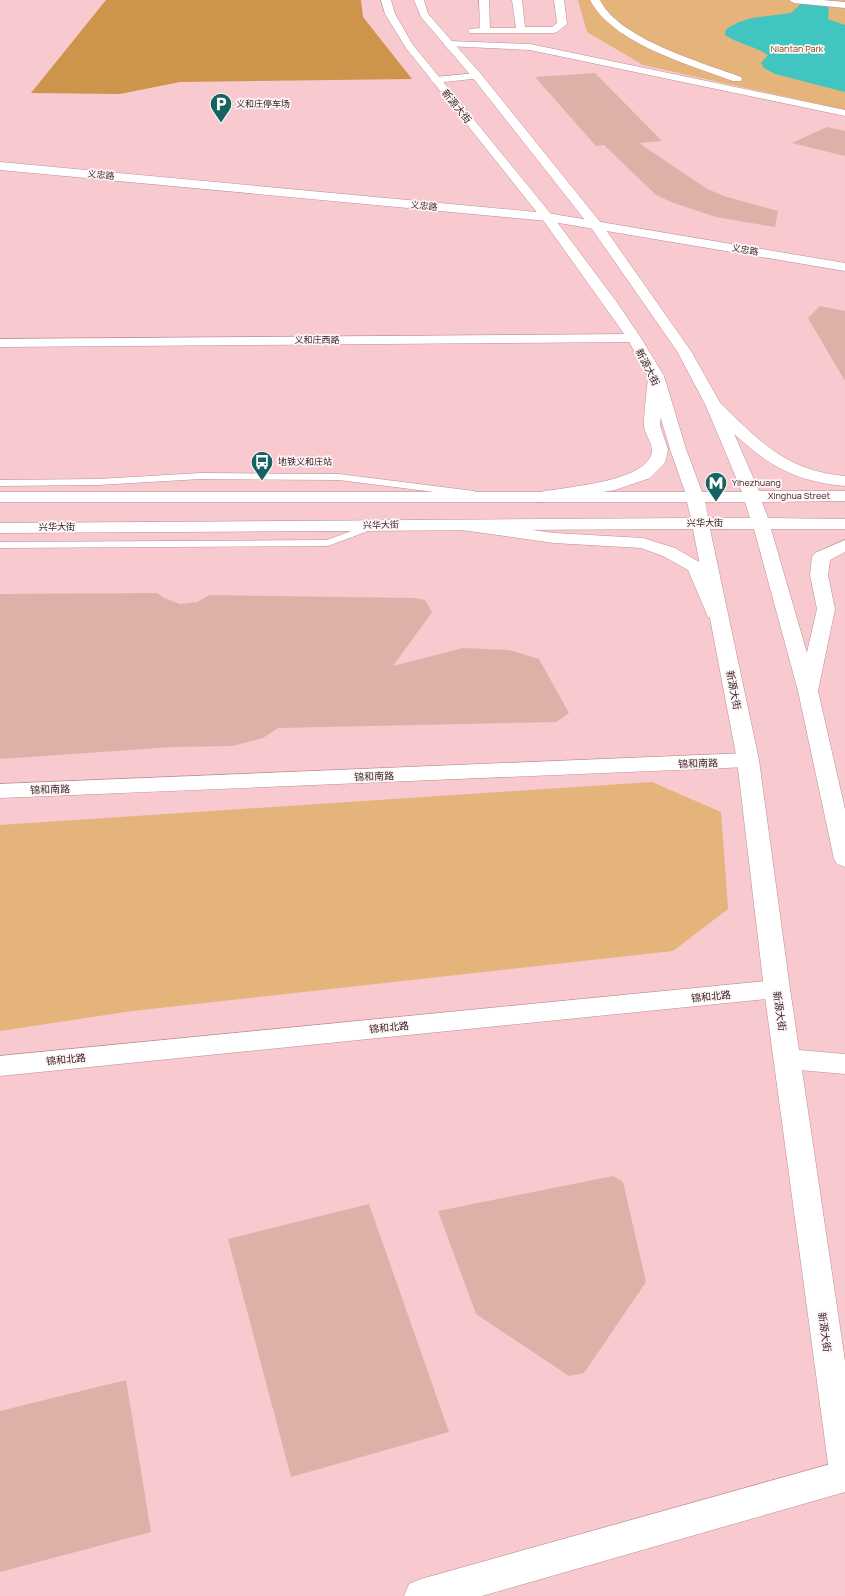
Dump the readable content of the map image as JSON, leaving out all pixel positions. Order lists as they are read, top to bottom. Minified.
{"streets":{"main road":["新源大街","义忠路","义和庄西路","Xinghua Street","兴华大街","锦和南路","锦和北路"]},"crossings":[["新源大街","义忠路"],["新源大街","义和庄西路"],["新源大街","兴华大街"],["新源大街","锦和南路"],["新源大街","锦和北路"]],"parks":["Niantan Park"],"places":{"parking":["义和庄停车场"],"bus stop":["地铁义和庄站"],"metro station":["Yihezhuang"]}}
